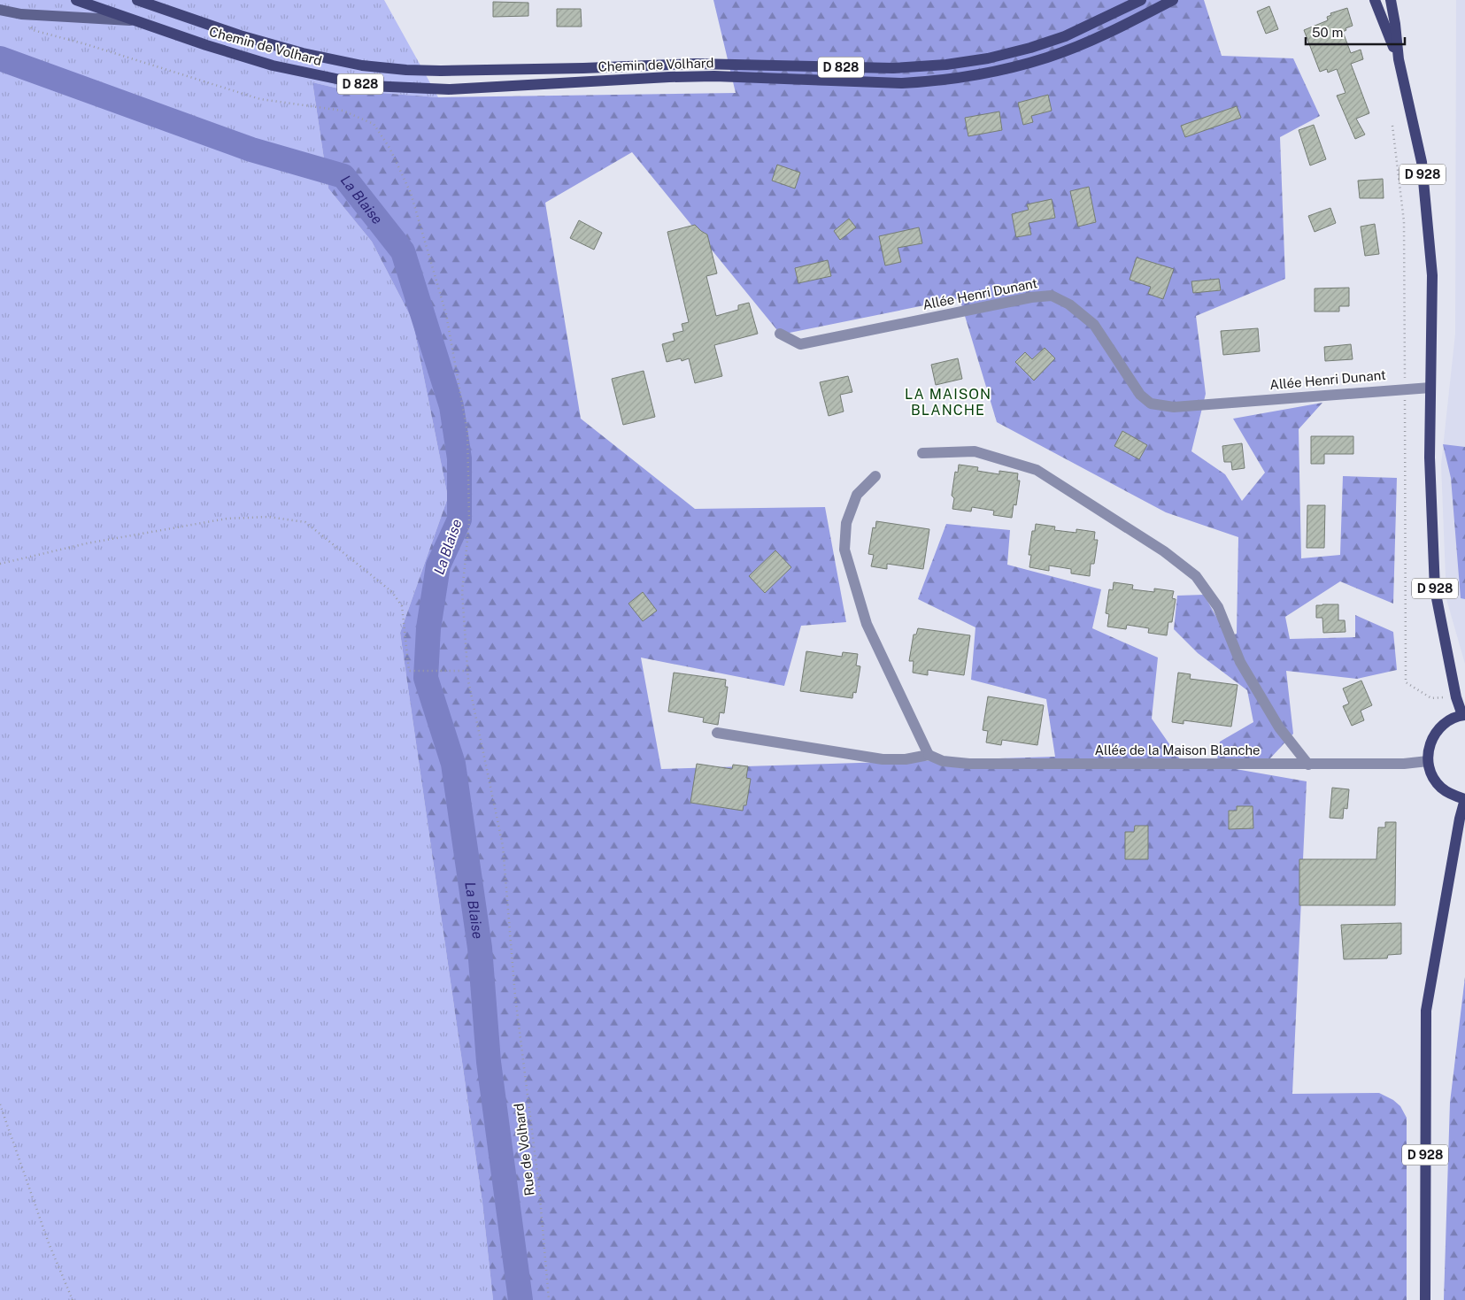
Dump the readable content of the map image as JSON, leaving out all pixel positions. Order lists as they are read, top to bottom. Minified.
{"streets":{"main road":["Chemin de Volhard","D 828","D 928"],"street":["Allée Henri Dunant","Allée de la Maison Blanche"],"path":["Rue de Volhard"]},"crossings":[["Chemin de Volhard","D 828"],["D 928","Allée Henri Dunant"]],"districts":["LA MAISON BLANCHE"],"water":["La Blaise"],"scale_bar":"50 m"}
